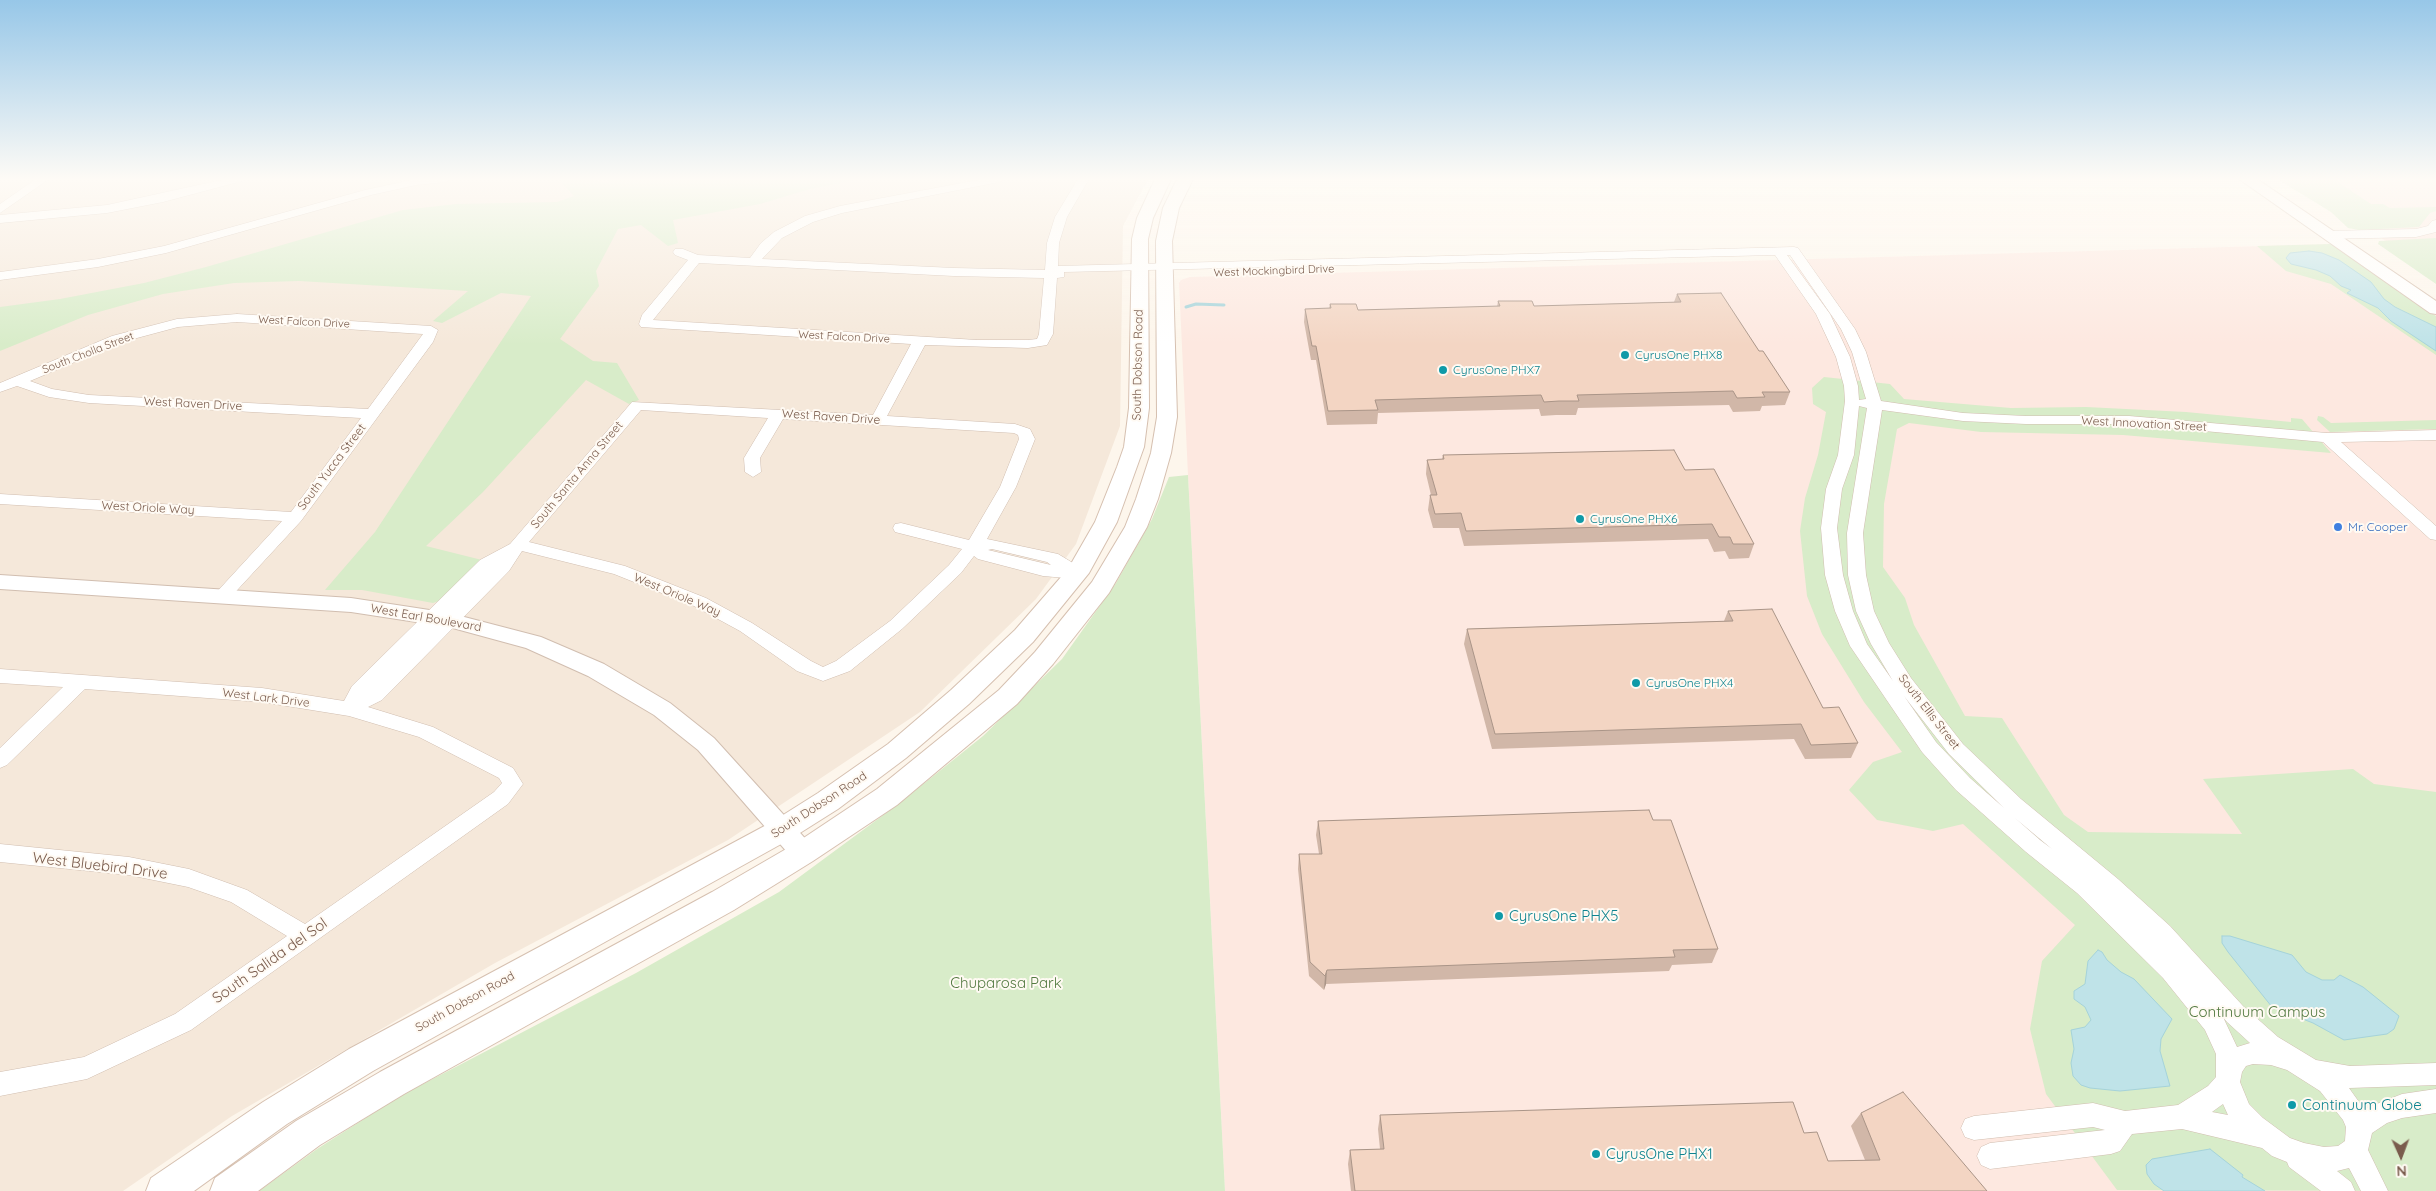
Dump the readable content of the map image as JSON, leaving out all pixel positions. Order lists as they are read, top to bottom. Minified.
{"streets":{"main road":["South Dobson Road"],"street":["West Mockingbird Drive","West Falcon Drive","South Cholla Street","West Raven Drive","West Innovation Street","South Yucca Street","South Santa Anna Street","West Oriole Way","West Earl Boulevard","West Lark Drive","South Ellis Street","West Bluebird Drive","South Salida del Sol"]},"crossings":[["West Mockingbird Drive","West Falcon Drive"],["West Mockingbird Drive","South Dobson Road"],["West Mockingbird Drive","South Ellis Street"],["West Falcon Drive","South Cholla Street"],["West Falcon Drive","South Yucca Street"],["South Cholla Street","West Raven Drive"],["South Dobson Road","West Earl Boulevard"],["West Raven Drive","South Yucca Street"],["West Raven Drive","South Santa Anna Street"],["West Raven Drive","West Oriole Way"],["West Innovation Street","South Ellis Street"],["South Yucca Street","West Oriole Way"],["South Yucca Street","West Earl Boulevard"],["South Santa Anna Street","West Oriole Way"],["South Santa Anna Street","West Earl Boulevard"],["South Santa Anna Street","West Lark Drive"],["West Lark Drive","South Salida del Sol"],["West Bluebird Drive","South Salida del Sol"]],"parks":["Chuparosa Park","Continuum Campus"],"places":["CyrusOne PHX8","CyrusOne PHX7","CyrusOne PHX6","Mr. Cooper","CyrusOne PHX4","CyrusOne PHX5","Continuum Globe","CyrusOne PHX1"],"north":"bottom"}
